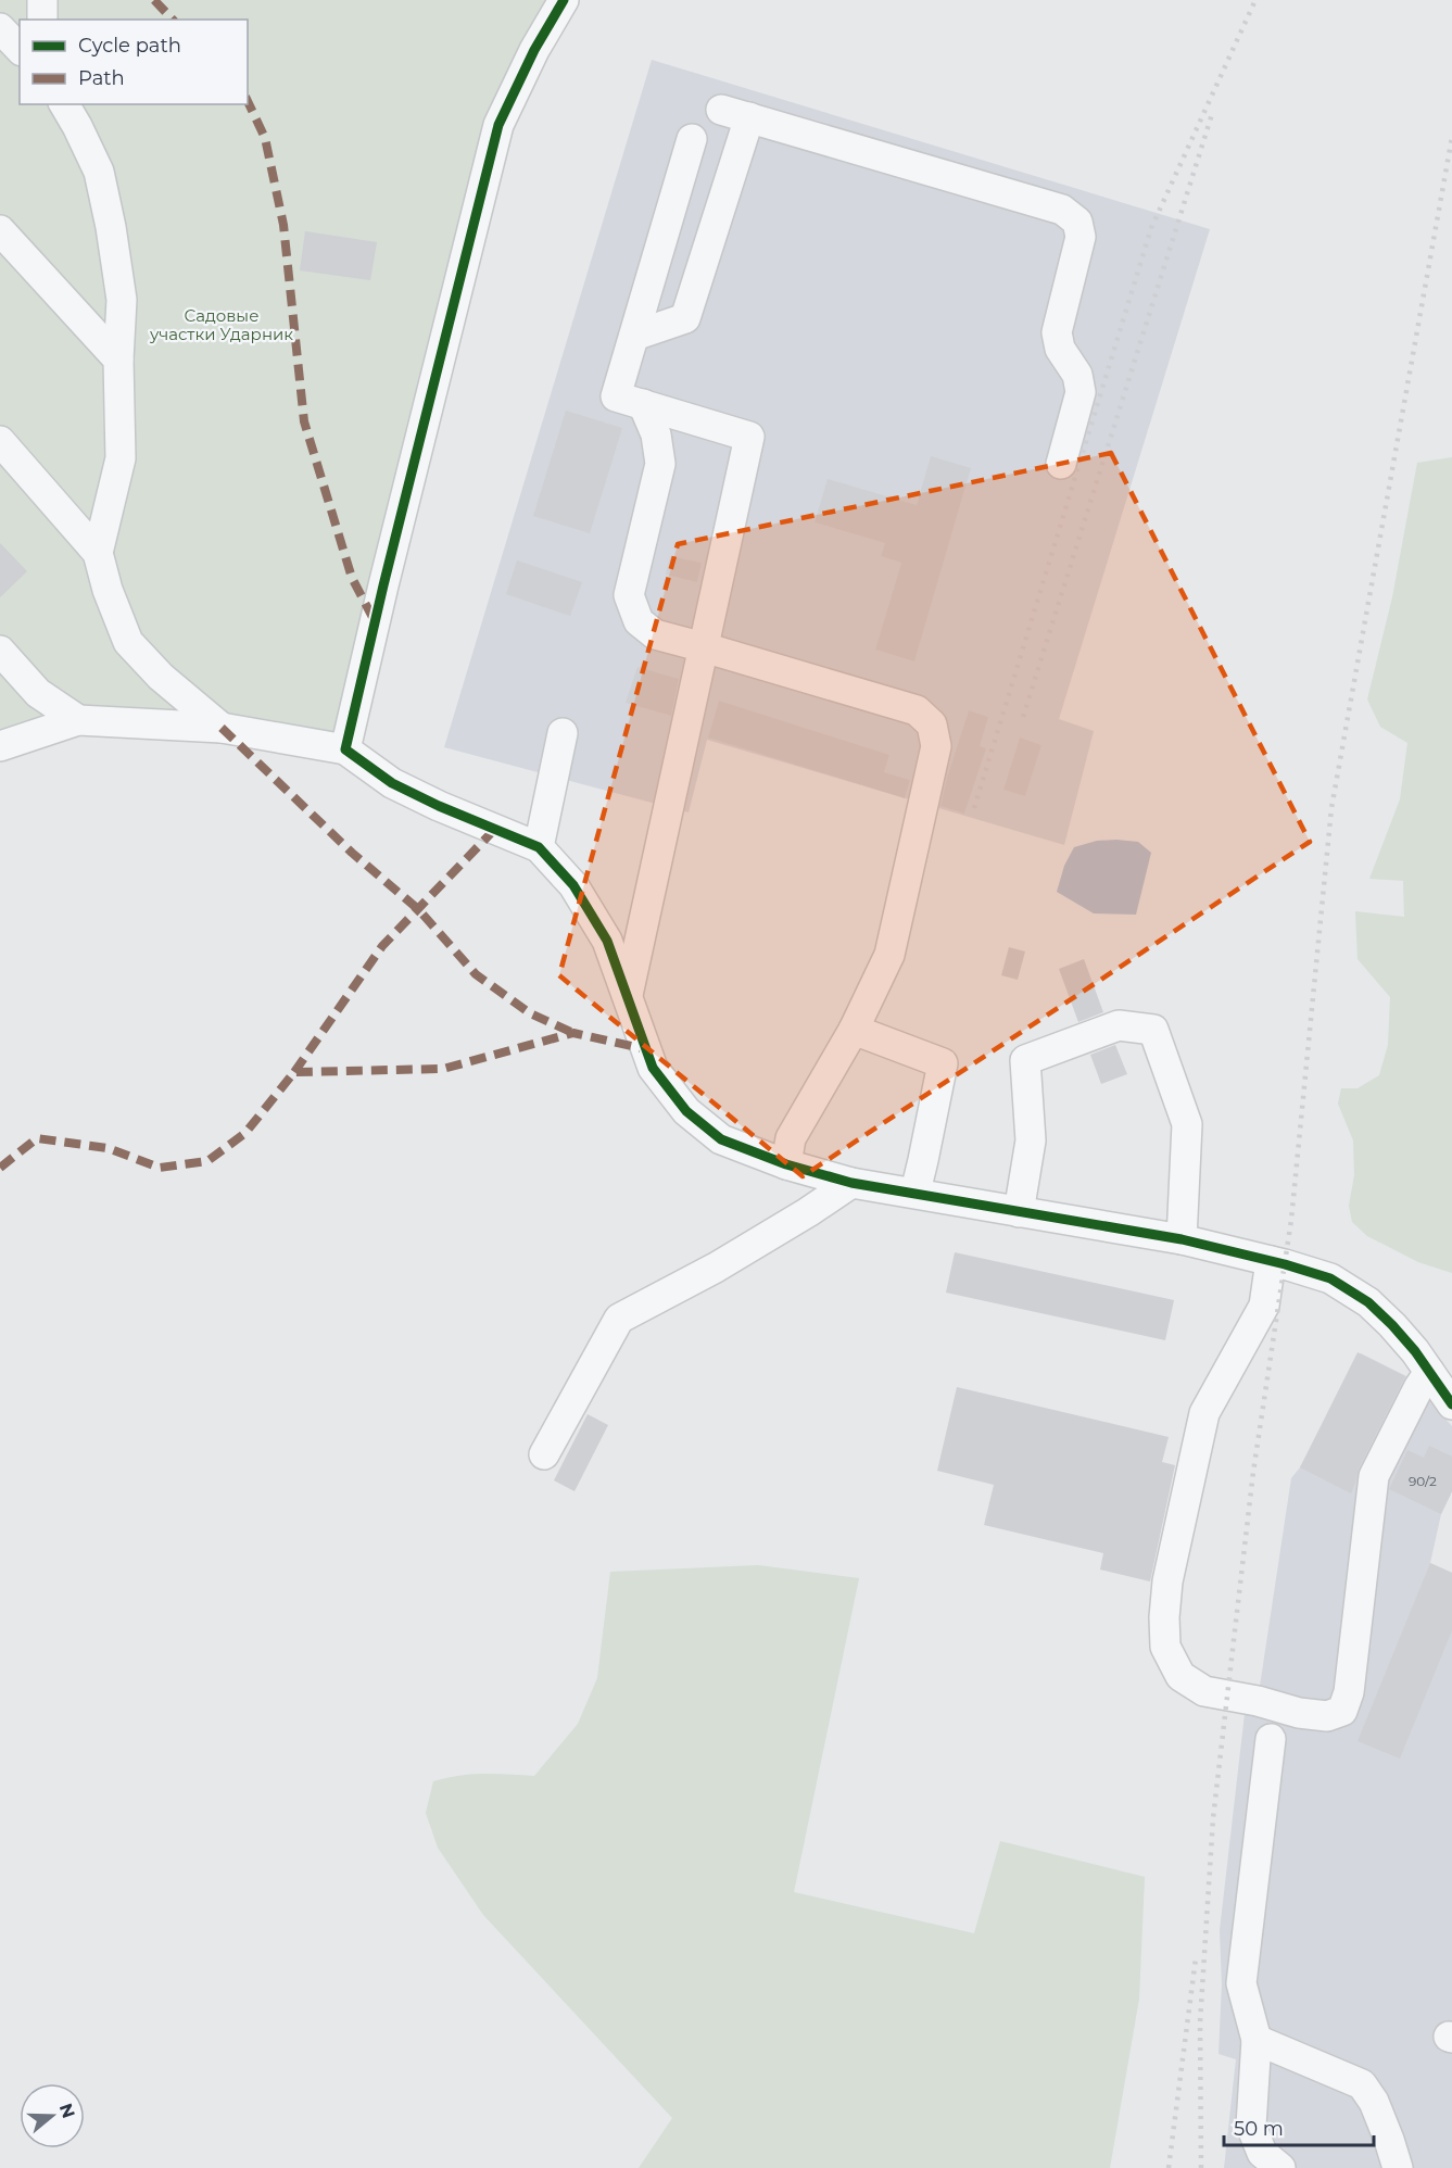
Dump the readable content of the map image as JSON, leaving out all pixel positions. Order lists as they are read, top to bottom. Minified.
{"parks":["Садовые участки Ударник"],"house_numbers":["90/2"],"legend":["Cycle path","Path"],"scale_bar":"50 m","north":"right"}
